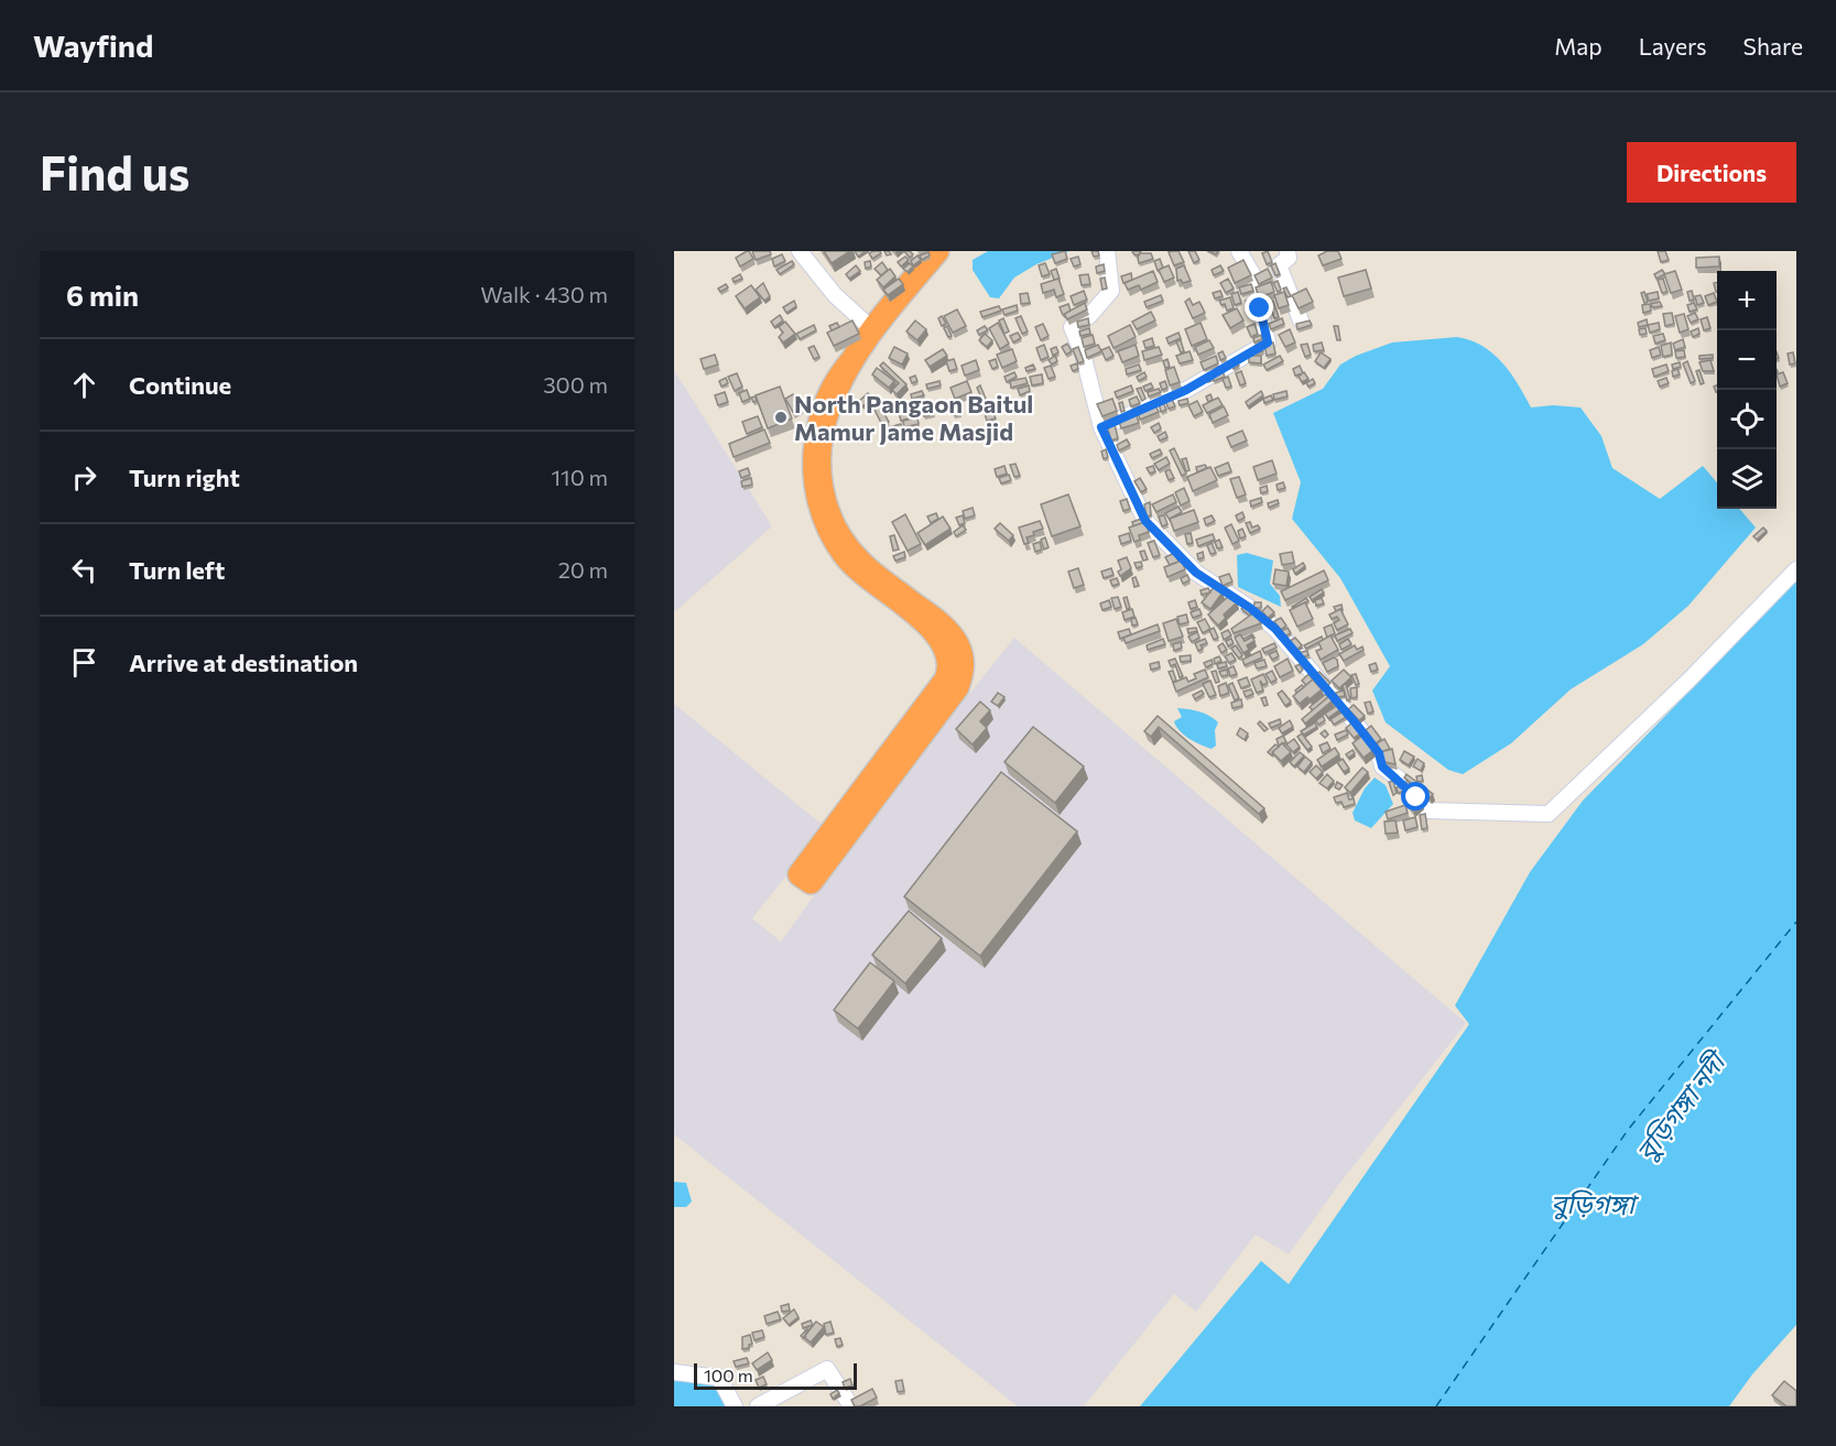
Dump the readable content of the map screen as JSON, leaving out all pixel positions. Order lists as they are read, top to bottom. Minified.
{"water":["বুড়িগঙ্গা নদী","বুড়িগঙ্গা"],"places":["North Pangaon Baitul Mamur Jame Masjid"],"scale_bar":"100 m","page":{"header":"Wayfind","nav":["Map","Layers","Share"],"buttons":"Directions","title":"Find us","heading":["6 min","Walk · 430 m"],"map_buttons":["+","−"],"list":[["Continue","300 m"],["Turn right","110 m"],["Turn left","20 m"],"Arrive at destination"],"scale":"100 m"}}
